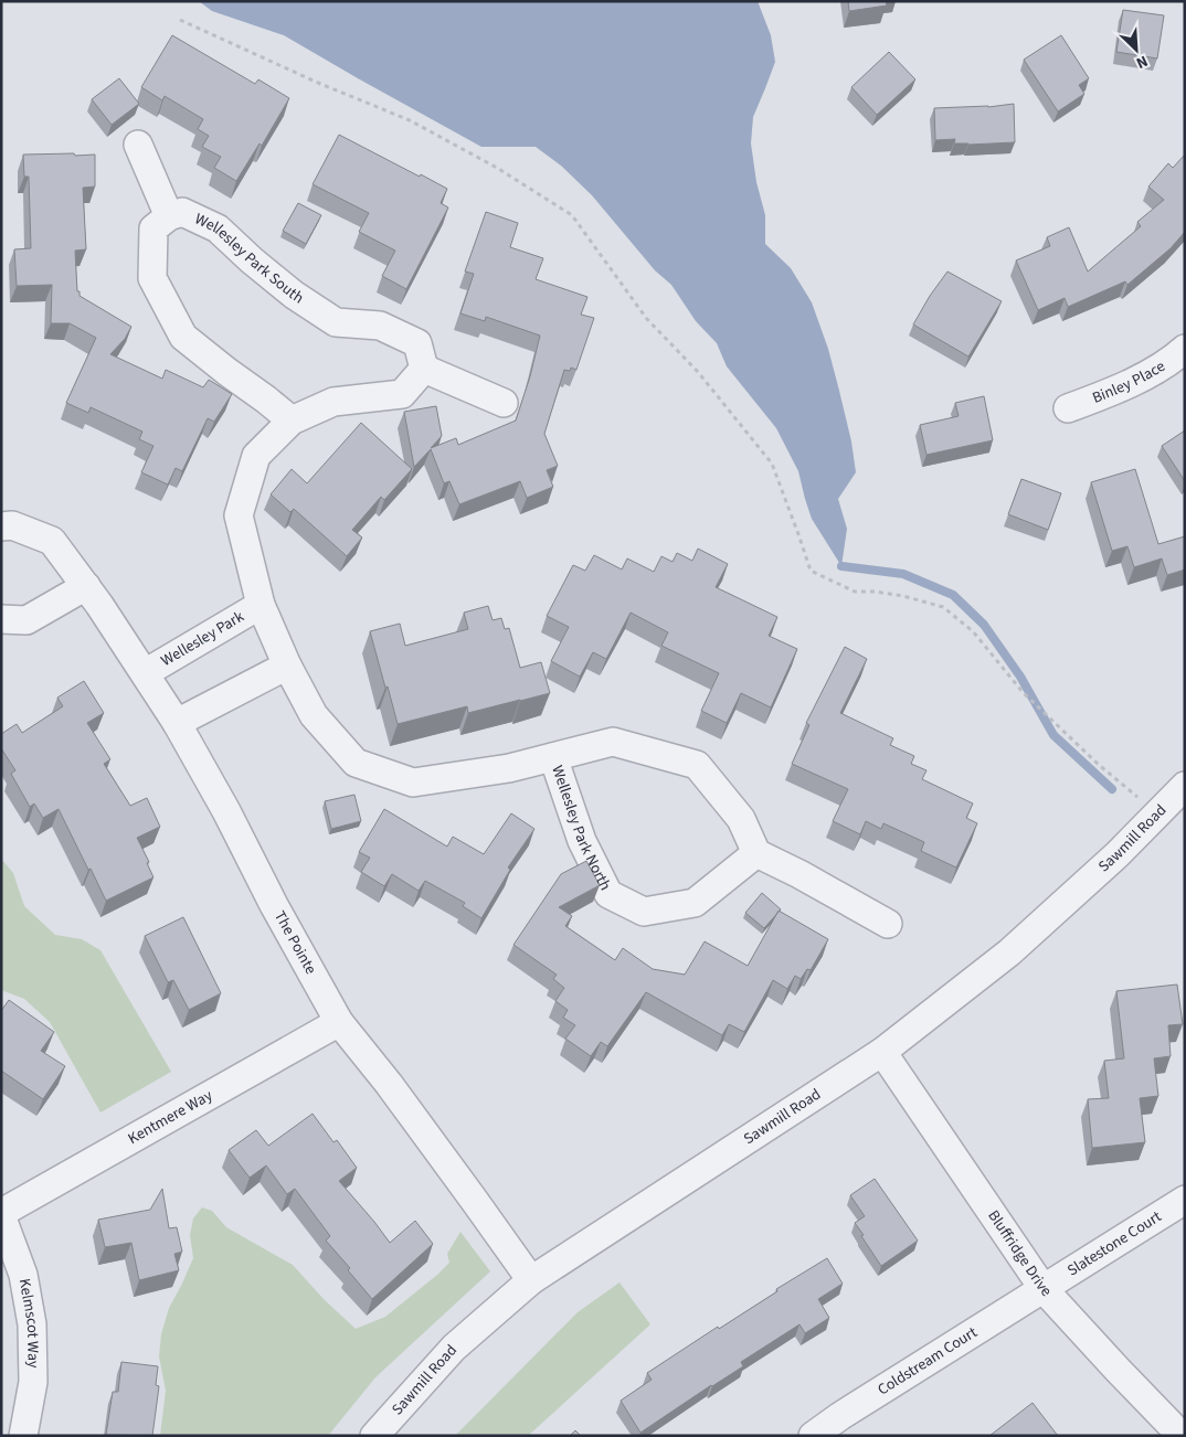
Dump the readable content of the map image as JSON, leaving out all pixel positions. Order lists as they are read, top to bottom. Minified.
{"streets":{"street":["Wellesley Park South","Binley Place","Wellesley Park","Wellesley Park North","Sawmill Road","The Pointe","Kentmere Way","Slatestone Court","Bluffridge Drive","Kelmscot Way","Coldstream Court"]},"crossings":[["Wellesley Park","The Pointe"],["Sawmill Road","The Pointe"],["Sawmill Road","Bluffridge Drive"],["The Pointe","Kentmere Way"],["Kentmere Way","Kelmscot Way"],["Slatestone Court","Bluffridge Drive"],["Slatestone Court","Coldstream Court"],["Bluffridge Drive","Coldstream Court"]],"north":"bottom right"}
